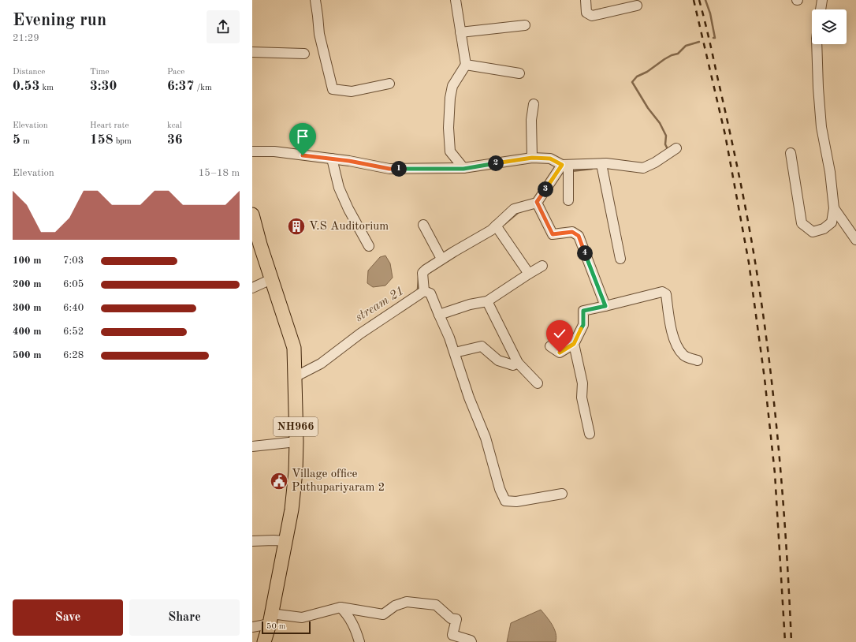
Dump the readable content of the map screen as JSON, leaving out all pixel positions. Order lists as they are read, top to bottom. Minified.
{"streets":{"highway":["NH966"]},"water":["stream 21"],"places":{"building":["V.S Auditorium"],"public building":["Village office Puthupariyaram 2"]},"scale_bar":"50 m","page":{"heading":["Evening run","21:29"],"stats":[["Distance","0.53 km"],["Time","3:30"],["Pace","6:37 /km"],["Elevation","5 m"],["Heart rate","158 bpm"],["kcal","36"]],"pins":["2","1","3","4"],"chart":["Elevation","15–18 m"],"list":[{"name":"100 m","note":"7:03"},{"name":"200 m","note":"6:05"},{"name":"300 m","note":"6:40"},{"name":"400 m","note":"6:52"},{"name":"500 m","note":"6:28"}],"buttons":["Save","Share"],"scale":"50 m"}}
